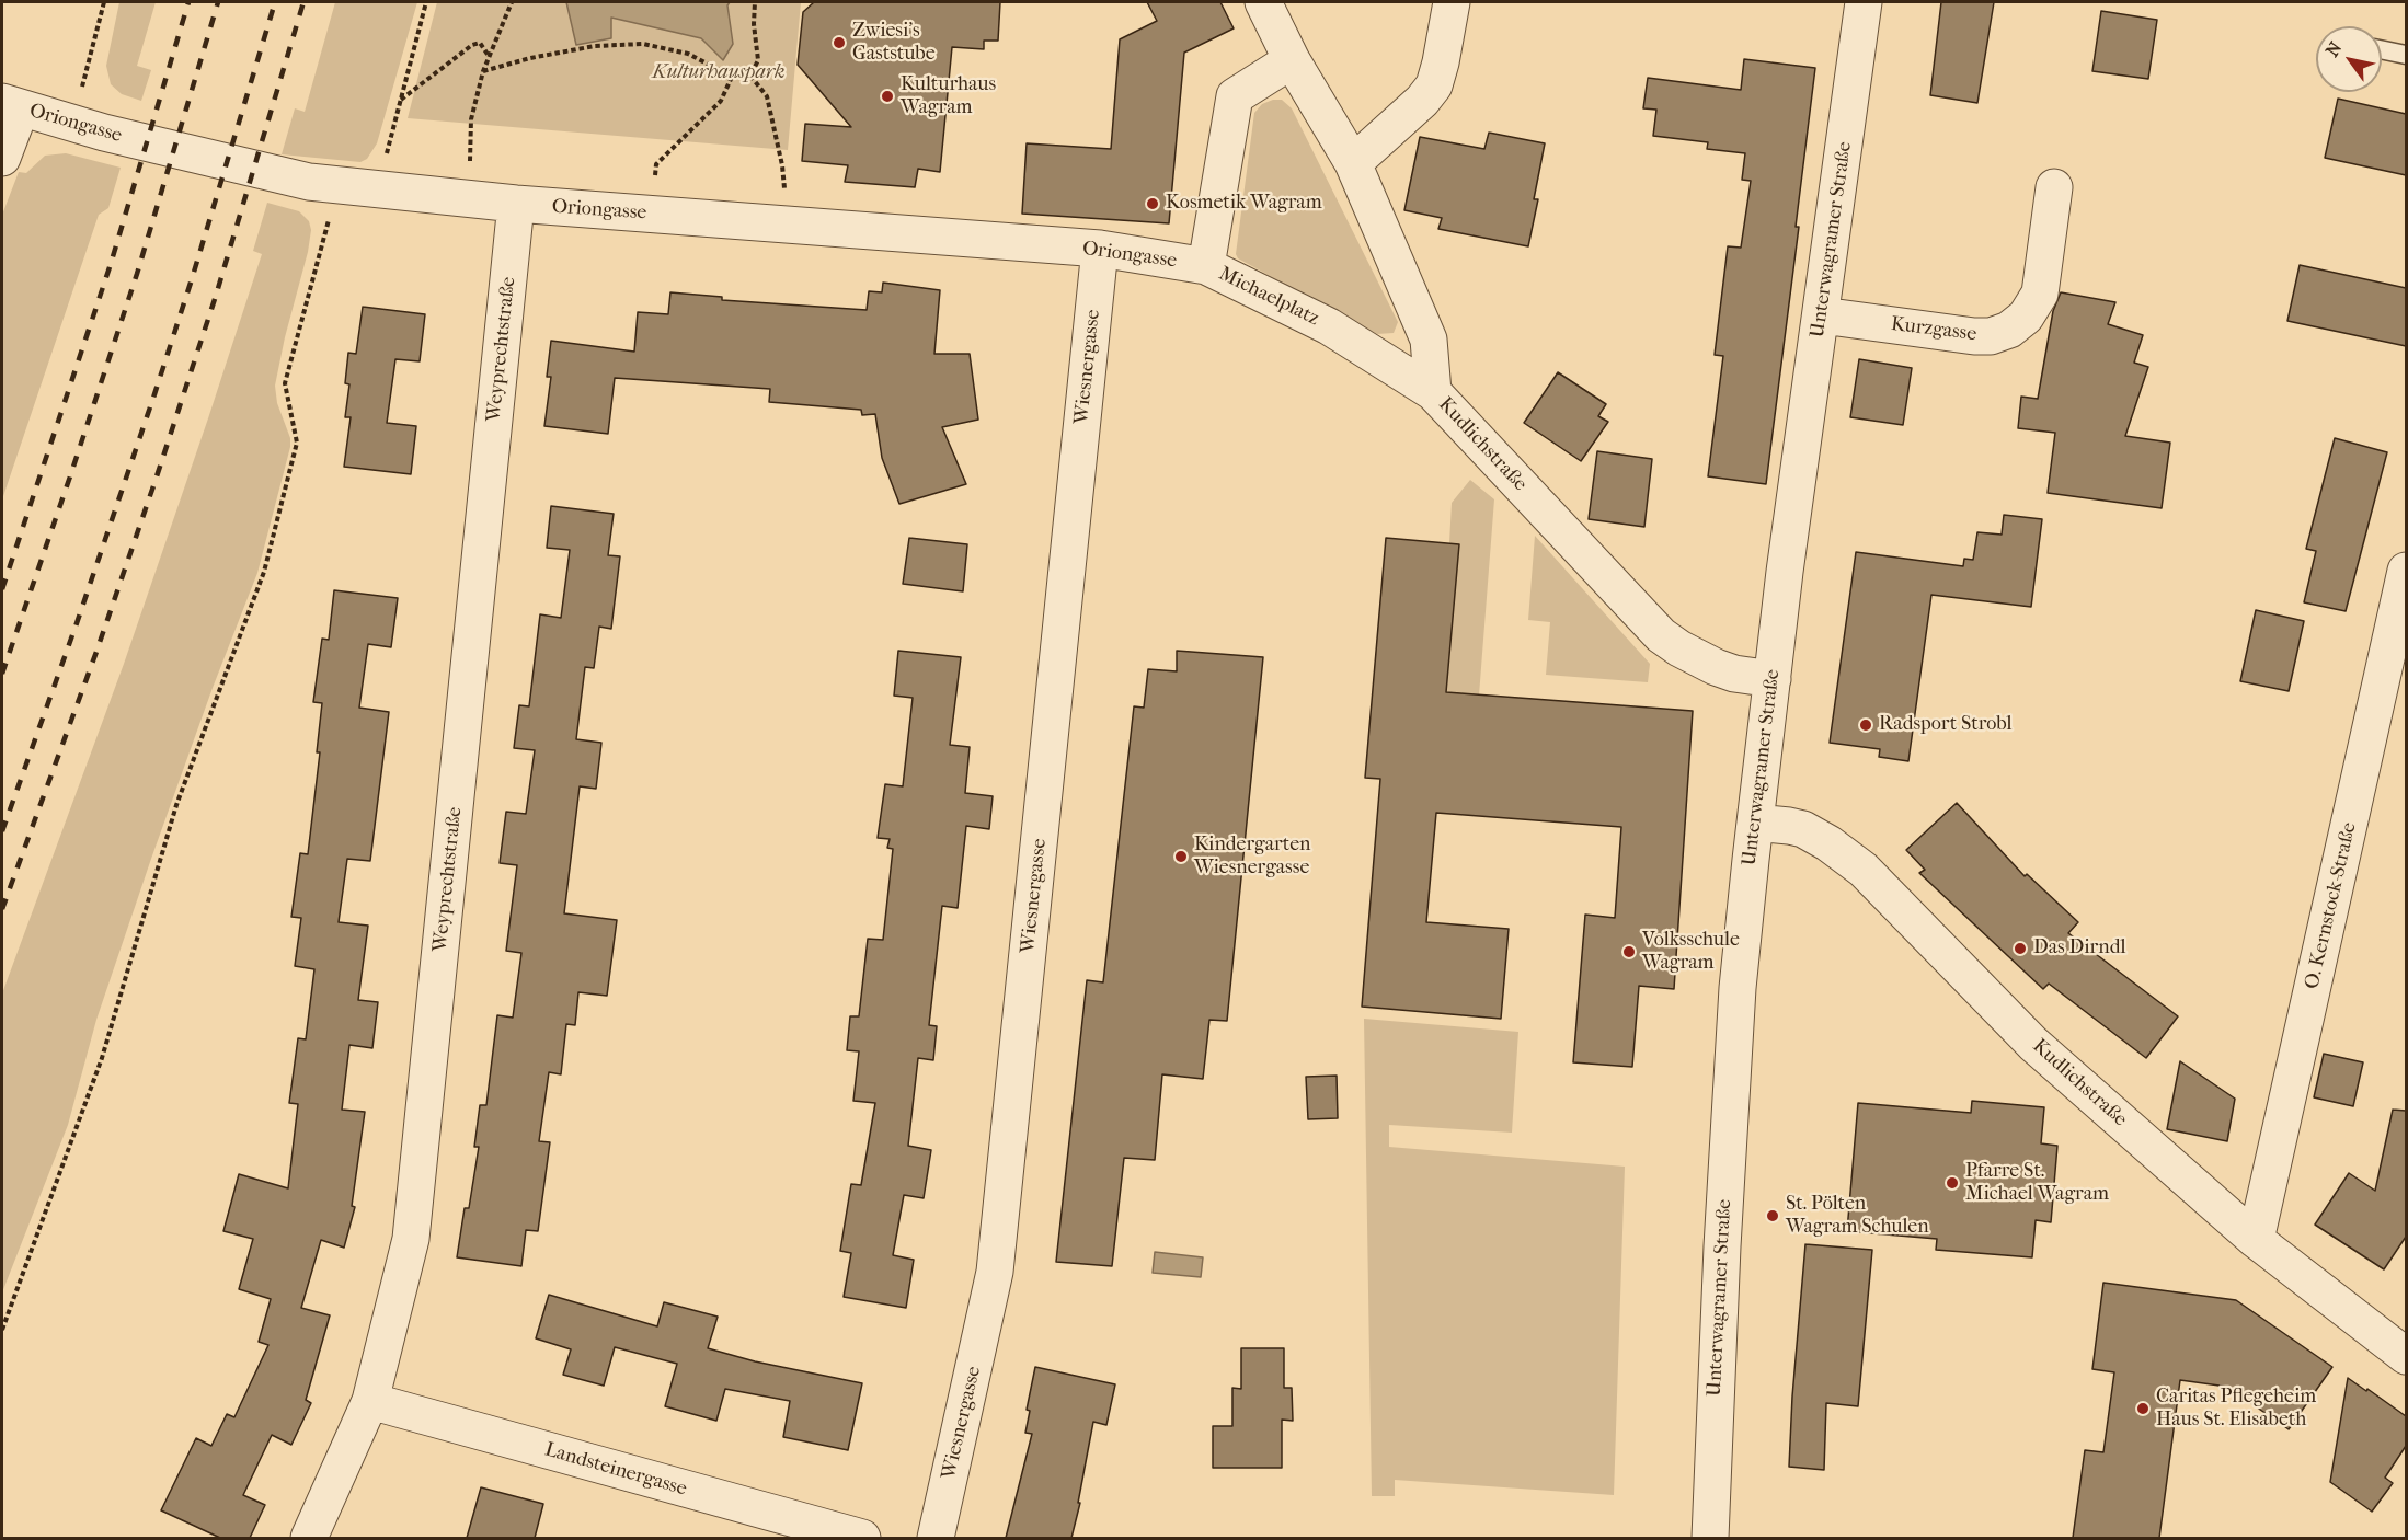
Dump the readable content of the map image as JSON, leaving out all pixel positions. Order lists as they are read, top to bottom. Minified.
{"streets":{"street":["Oriongasse","Unterwagramer Straße","Michaelplatz","Kurzgasse","Weyprechtstraße","Wiesnergasse","Kudlichstraße","O. Kernstock-Straße","Landsteinergasse"]},"crossings":[["Oriongasse","Michaelplatz"],["Oriongasse","Weyprechtstraße"],["Oriongasse","Wiesnergasse"],["Unterwagramer Straße","Kurzgasse"],["Unterwagramer Straße","Kudlichstraße"],["Michaelplatz","Kudlichstraße"],["Weyprechtstraße","Landsteinergasse"],["Kudlichstraße","O. Kernstock-Straße"]],"parks":["Kulturhauspark"],"places":["Zwiesi's Gaststube","Kulturhaus Wagram","Kosmetik Wagram","Radsport Strobl","Kindergarten Wiesnergasse","Das Dirndl","Volksschule Wagram","Pfarre St. Michael Wagram","St. Pölten Wagram Schulen","Caritas Pflegeheim Haus St. Elisabeth"],"north":"top left"}
